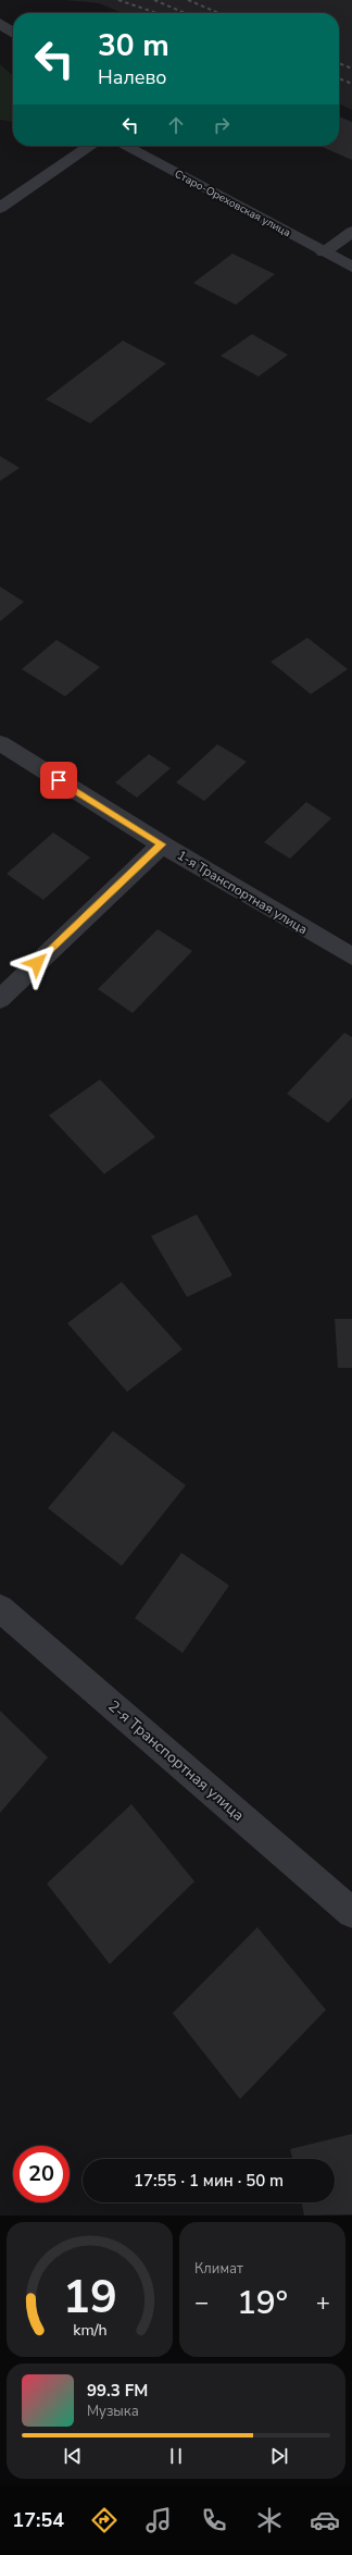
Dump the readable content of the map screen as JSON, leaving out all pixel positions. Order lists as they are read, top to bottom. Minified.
{"streets":{"street":["Старо-Ореховская улица","1-я Транспортная улица","2-я Транспортная улица"]},"page":{"turn":["30 m","Налево"],"limit":"20","trip":"17:55 · 1 мин · 50 m","tile":"Климат","heat":["−","19°","+"],"song":["99.3 FM","Музыка"],"tabs":"17:54","gauge":["19","km/h"]}}
